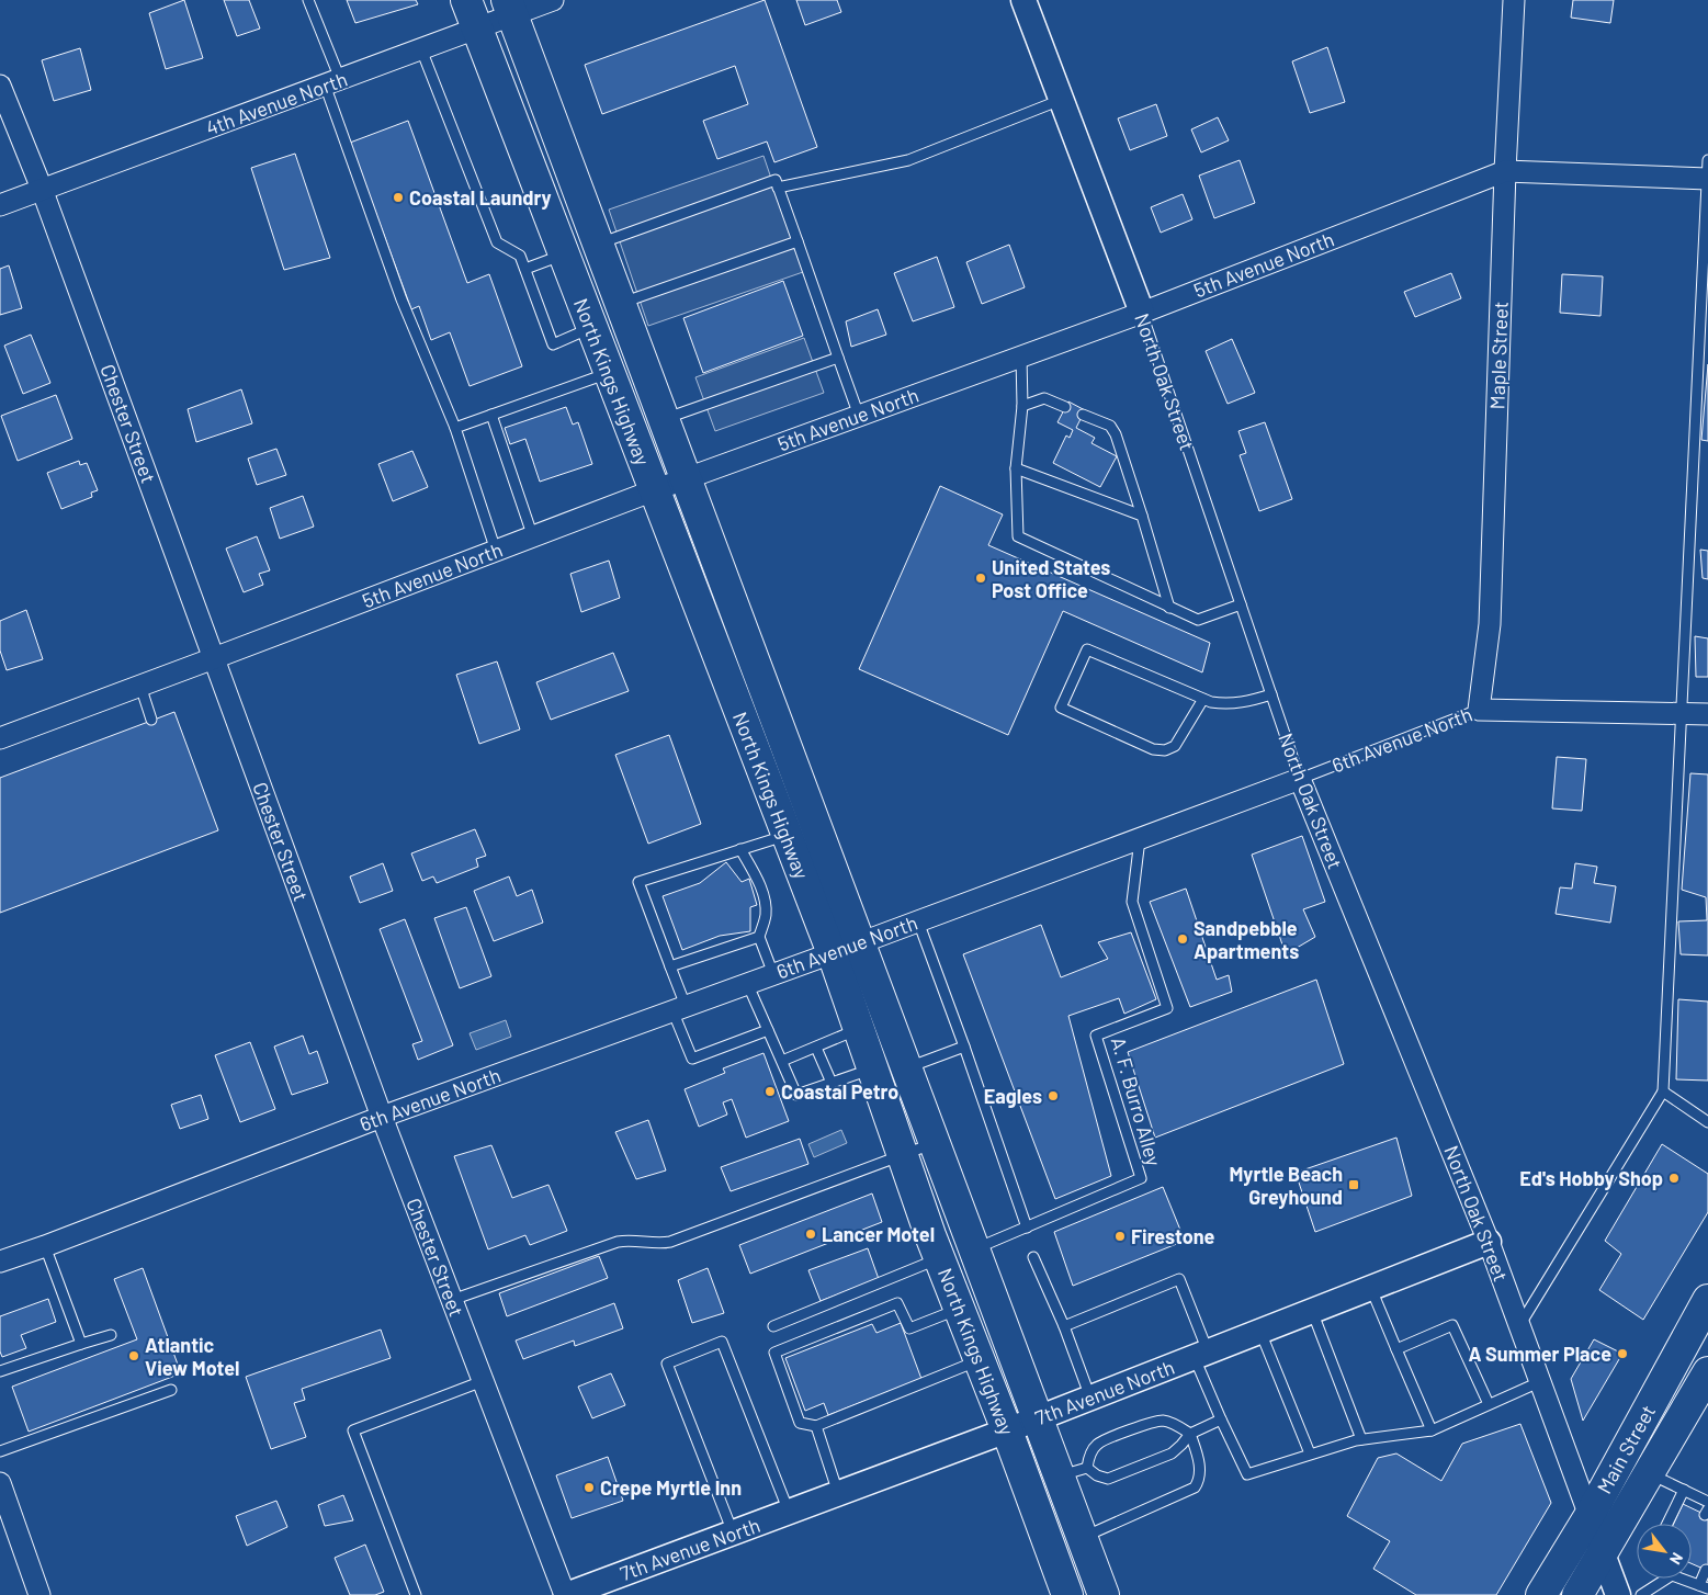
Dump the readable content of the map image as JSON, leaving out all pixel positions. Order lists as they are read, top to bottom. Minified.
{"streets":{"main road":["North Kings Highway","Main Street"],"street":["4th Avenue North","5th Avenue North","Maple Street","North Oak Street","Chester Street","6th Avenue North","7th Avenue North"],"lane":["A. F. Burro Alley"]},"crossings":[["4th Avenue North","North Kings Highway"],["4th Avenue North","Chester Street"],["5th Avenue North","Maple Street"],["5th Avenue North","North Kings Highway"],["5th Avenue North","North Oak Street"],["5th Avenue North","Chester Street"],["Maple Street","6th Avenue North"],["North Kings Highway","6th Avenue North"],["North Kings Highway","A. F. Burro Alley"],["North Kings Highway","7th Avenue North"],["North Oak Street","6th Avenue North"],["North Oak Street","7th Avenue North"],["North Oak Street","Main Street"],["Chester Street","6th Avenue North"],["Chester Street","7th Avenue North"],["6th Avenue North","A. F. Burro Alley"]],"places":{"other":["Coastal Laundry","United States Post Office","Sandpebble Apartments","Coastal Petro","Eagles","Ed's Hobby Shop","Lancer Motel","Firestone","A Summer Place","Atlantic View Motel","Crepe Myrtle Inn"],"transit":["Myrtle Beach Greyhound"]},"north":"bottom right"}
